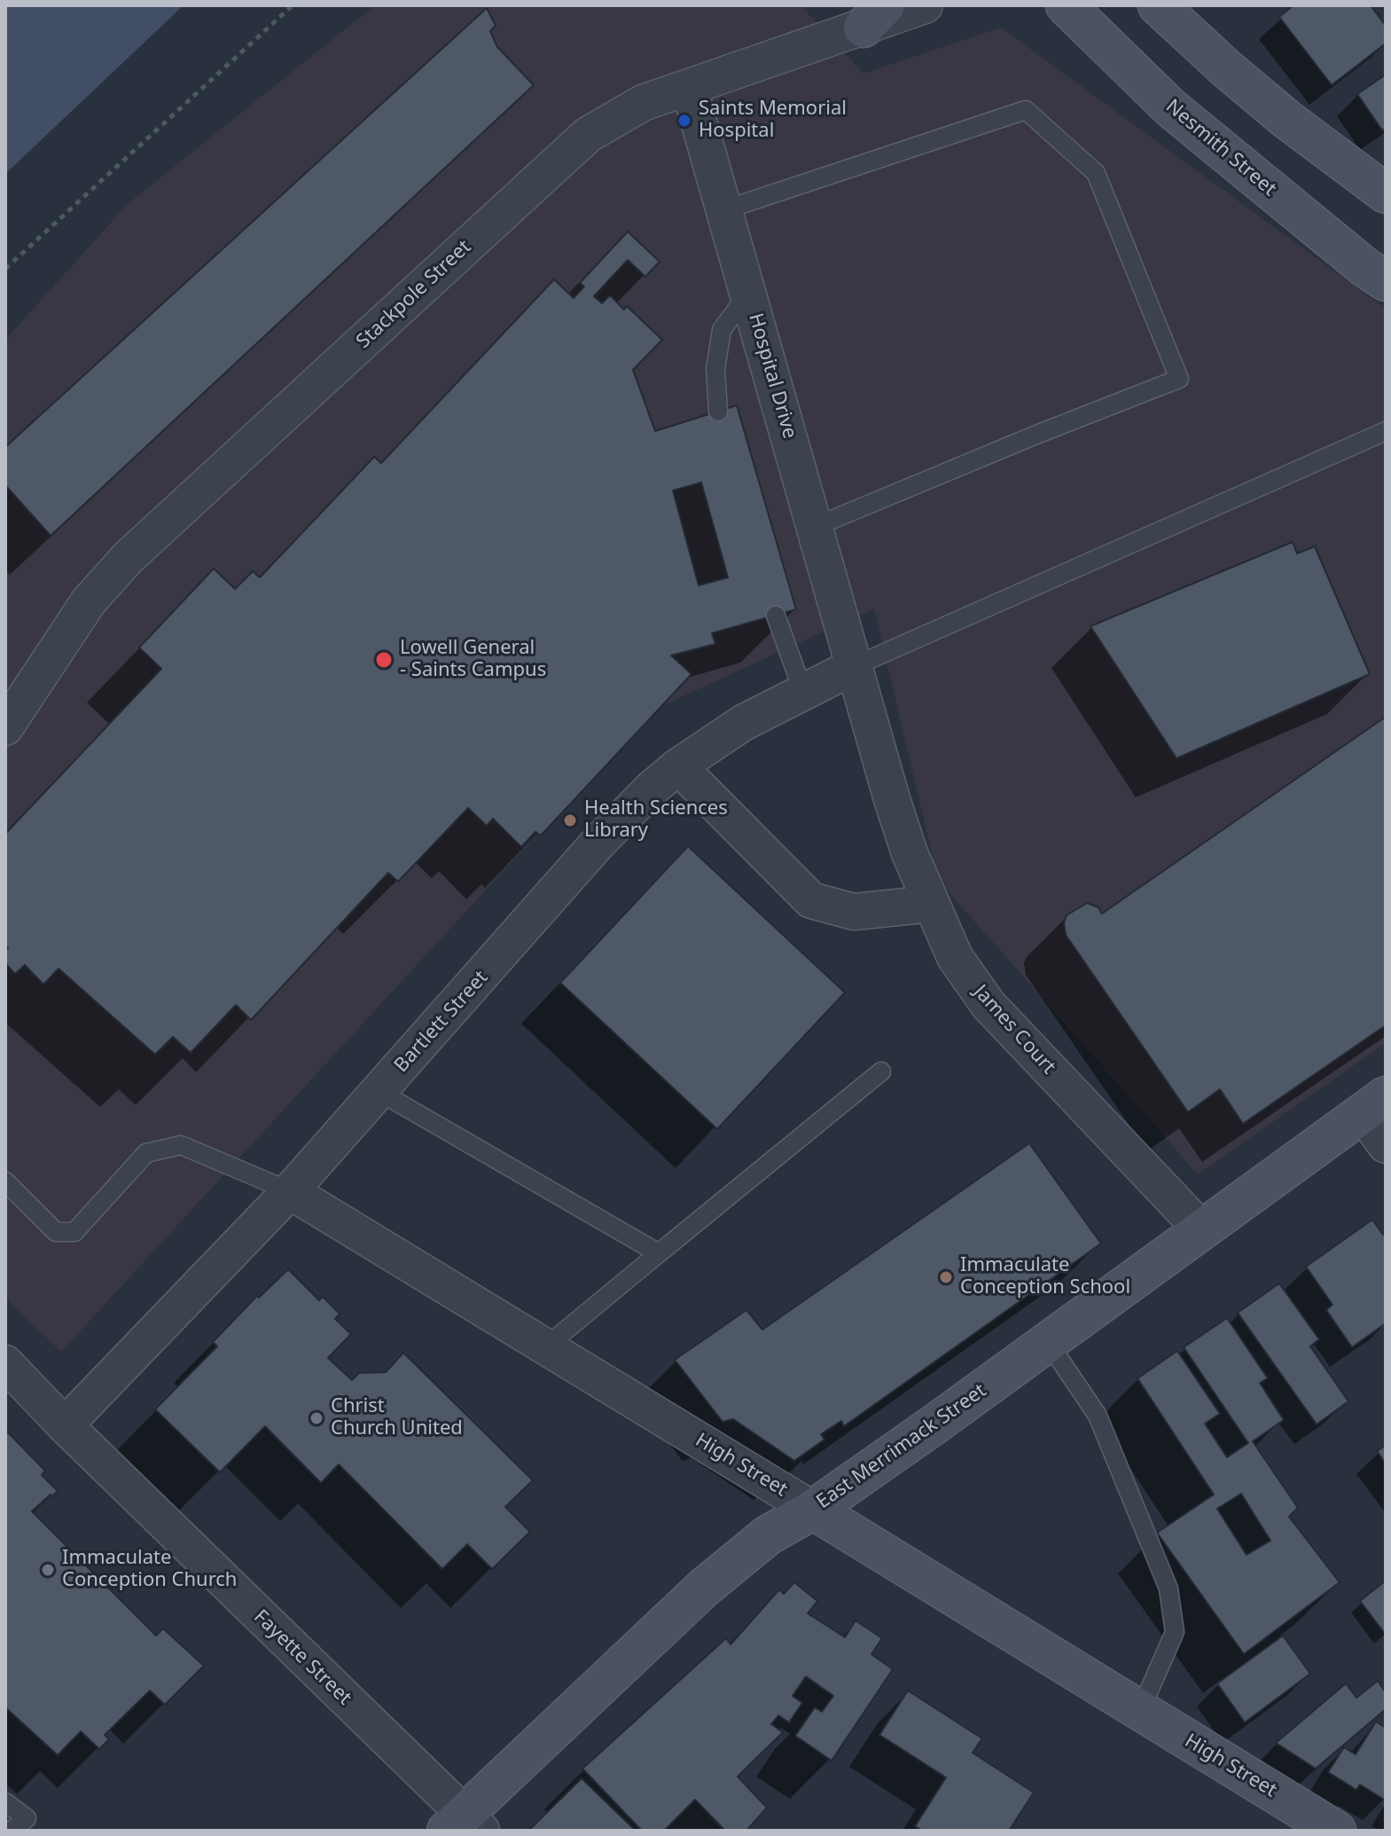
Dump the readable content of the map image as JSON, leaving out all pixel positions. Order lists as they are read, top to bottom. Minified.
{"streets":{"main road":["Nesmith Street","East Merrimack Street","High Street"],"street":["Stackpole Street","Hospital Drive","Bartlett Street","James Court","Fayette Street"]},"crossings":[["Stackpole Street","Hospital Drive"],["Hospital Drive","Bartlett Street"],["Hospital Drive","James Court"],["Bartlett Street","James Court"],["Bartlett Street","High Street"],["Bartlett Street","Fayette Street"],["James Court","East Merrimack Street"],["East Merrimack Street","High Street"],["East Merrimack Street","Fayette Street"]],"places":["Saints Memorial Hospital","Lowell General - Saints Campus","Health Sciences Library","Immaculate Conception School","Christ Church United","Immaculate Conception Church"]}
